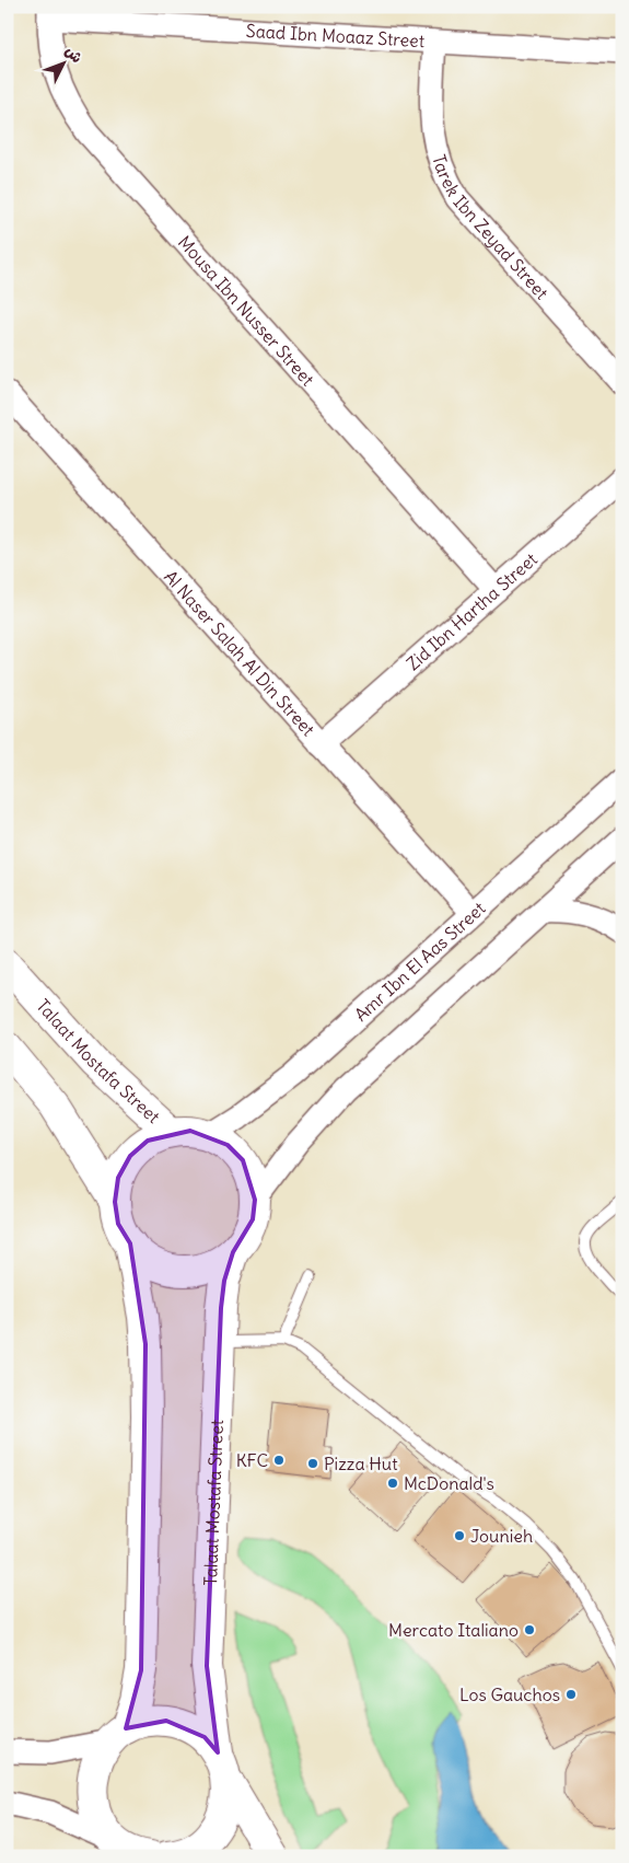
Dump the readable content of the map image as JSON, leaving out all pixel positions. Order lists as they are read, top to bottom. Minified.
{"streets":{"street":["Saad Ibn Moaaz Street","Tarek Ibn Zeyad Street","Mousa Ibn Nusser Street","Zid Ibn Hartha Street","Al Naser Salah Al Din Street","Amr Ibn El Aas Street","Talaat Mostafa Street"]},"crossings":[["Saad Ibn Moaaz Street","Tarek Ibn Zeyad Street"],["Saad Ibn Moaaz Street","Mousa Ibn Nusser Street"],["Mousa Ibn Nusser Street","Zid Ibn Hartha Street"],["Zid Ibn Hartha Street","Al Naser Salah Al Din Street"],["Al Naser Salah Al Din Street","Amr Ibn El Aas Street"],["Amr Ibn El Aas Street","Talaat Mostafa Street"]],"places":["KFC","Pizza Hut","McDonald's","Jounieh","Mercato Italiano","Los Gauchos"],"north":"top right"}
